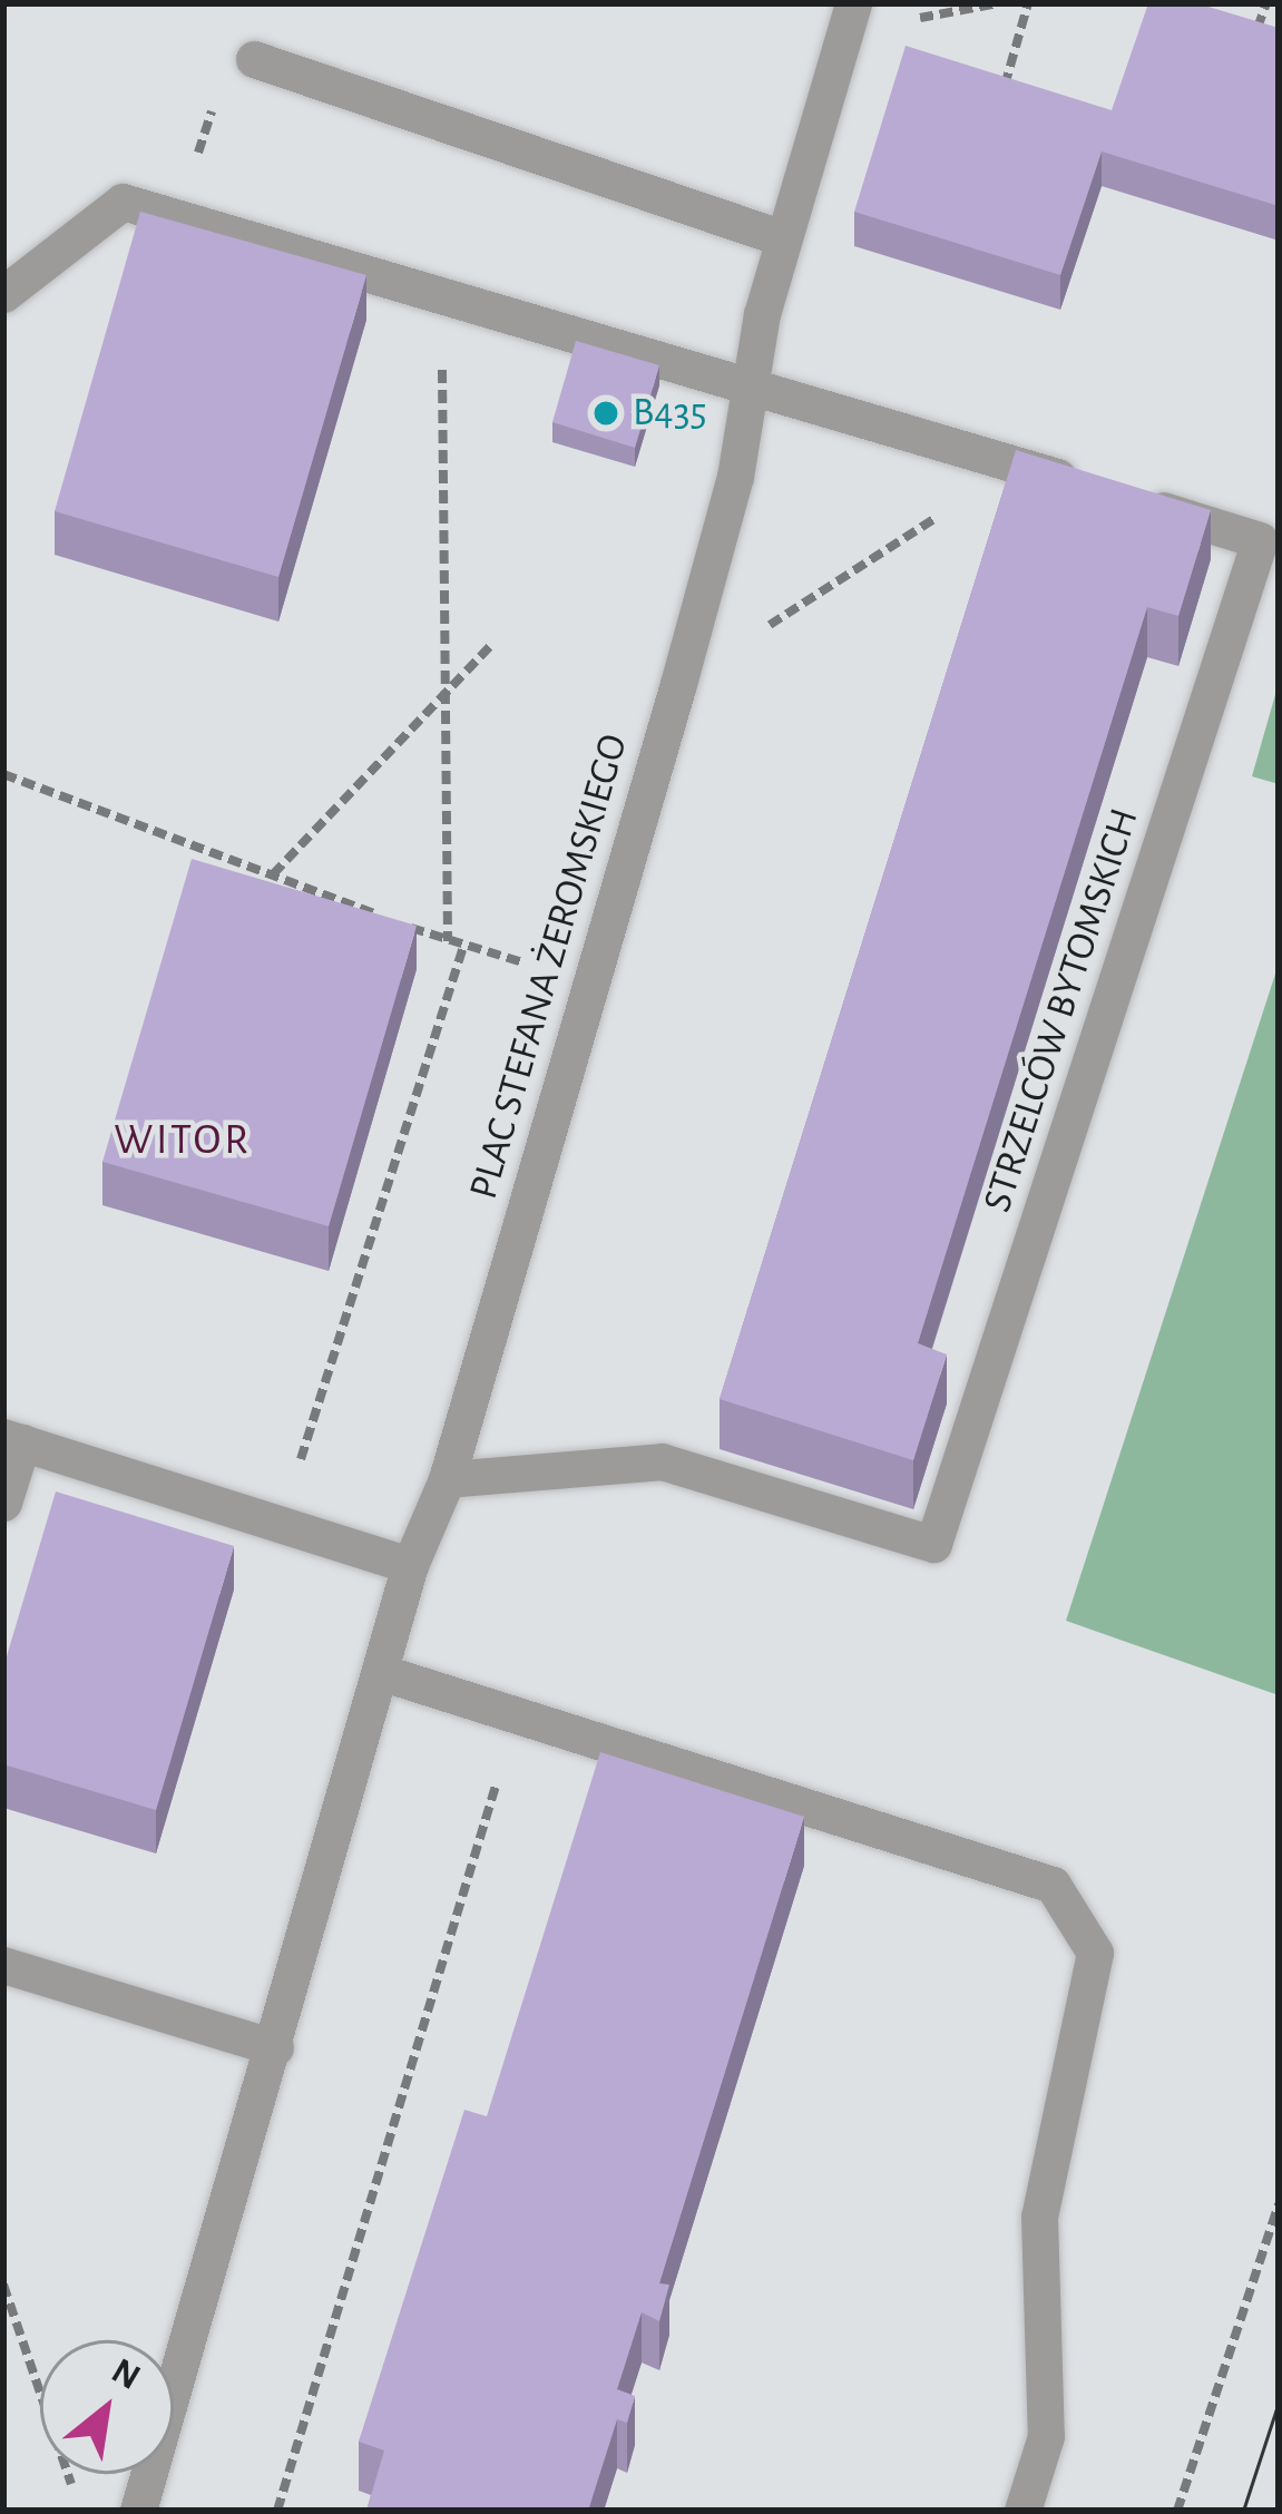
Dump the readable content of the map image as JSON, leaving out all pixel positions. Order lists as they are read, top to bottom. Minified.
{"streets":{"street":["PLAC STEFANA ŻEROMSKIEGO","STRZELCÓW BYTOMSKICH"]},"crossings":[["PLAC STEFANA ŻEROMSKIEGO","STRZELCÓW BYTOMSKICH"]],"districts":["WITOR"],"places":["B435"],"north":"top right"}
